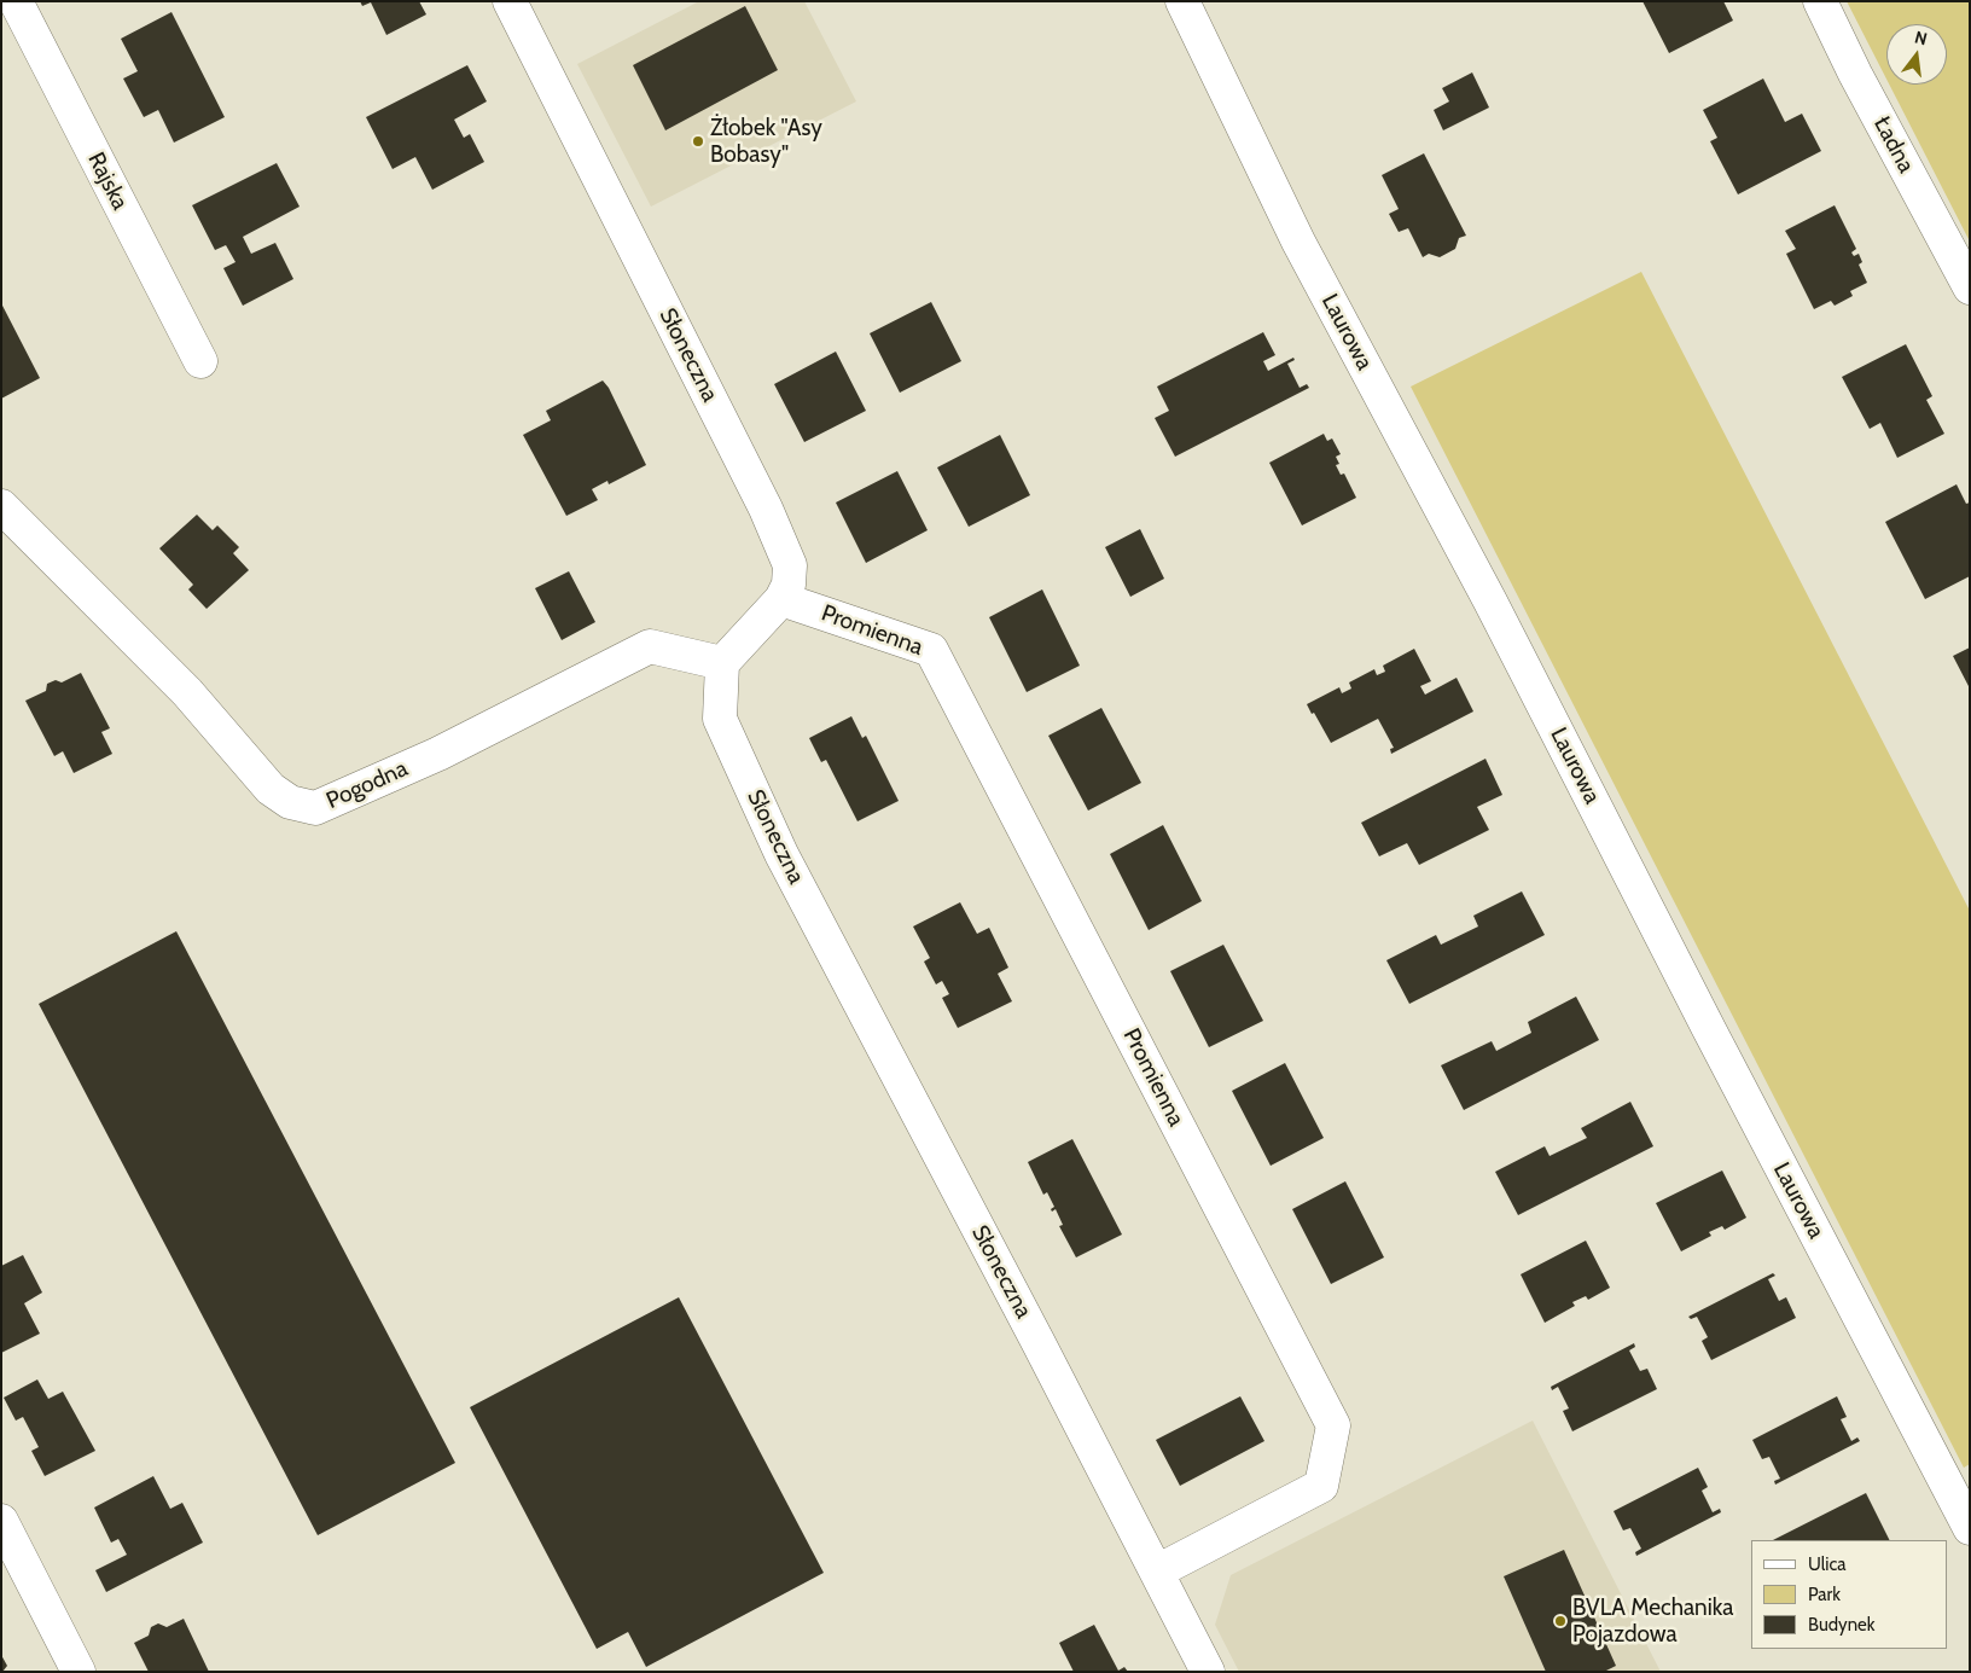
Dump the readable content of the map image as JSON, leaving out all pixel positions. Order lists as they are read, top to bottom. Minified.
{"streets":{"street":["Ładna","Rajska","Laurowa","Słoneczna","Promienna","Pogodna"]},"crossings":[["Słoneczna","Promienna"],["Słoneczna","Pogodna"]],"places":["Żłobek \"Asy Bobasy\"","BVLA Mechanika Pojazdowa"],"legend":["Ulica","Park","Budynek"],"north":"top"}
